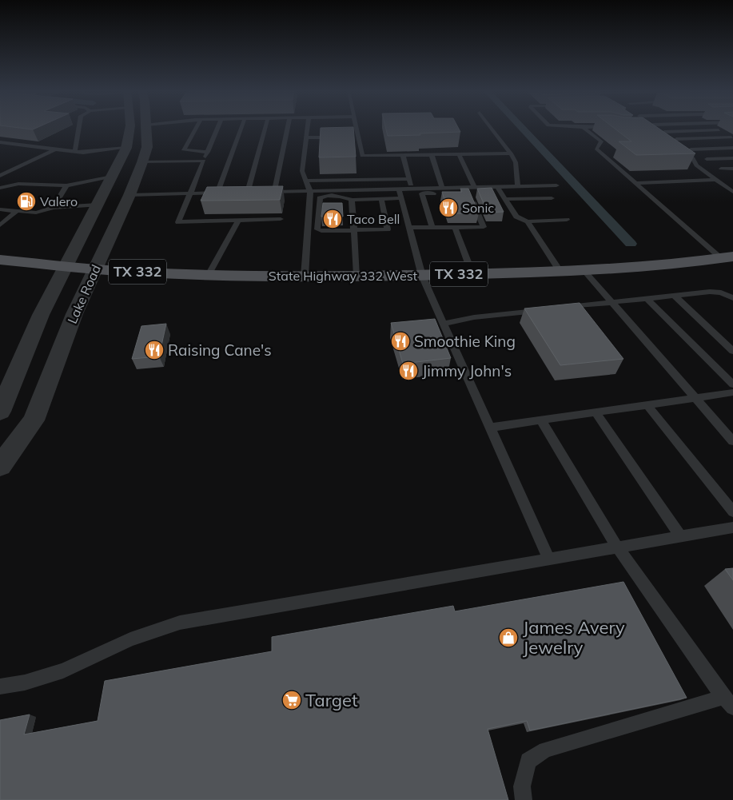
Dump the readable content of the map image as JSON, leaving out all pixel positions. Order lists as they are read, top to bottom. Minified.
{"streets":{"main road":["TX 332","State Highway 332 West"],"street":["Lake Road"]},"crossings":[["State Highway 332 West","Lake Road"]],"places":{"fuel station":["Valero"],"restaurant":["Sonic","Taco Bell","Smoothie King","Raising Cane's","Jimmy John's"],"shop":["James Avery Jewelry"],"supermarket":["Target"]}}
